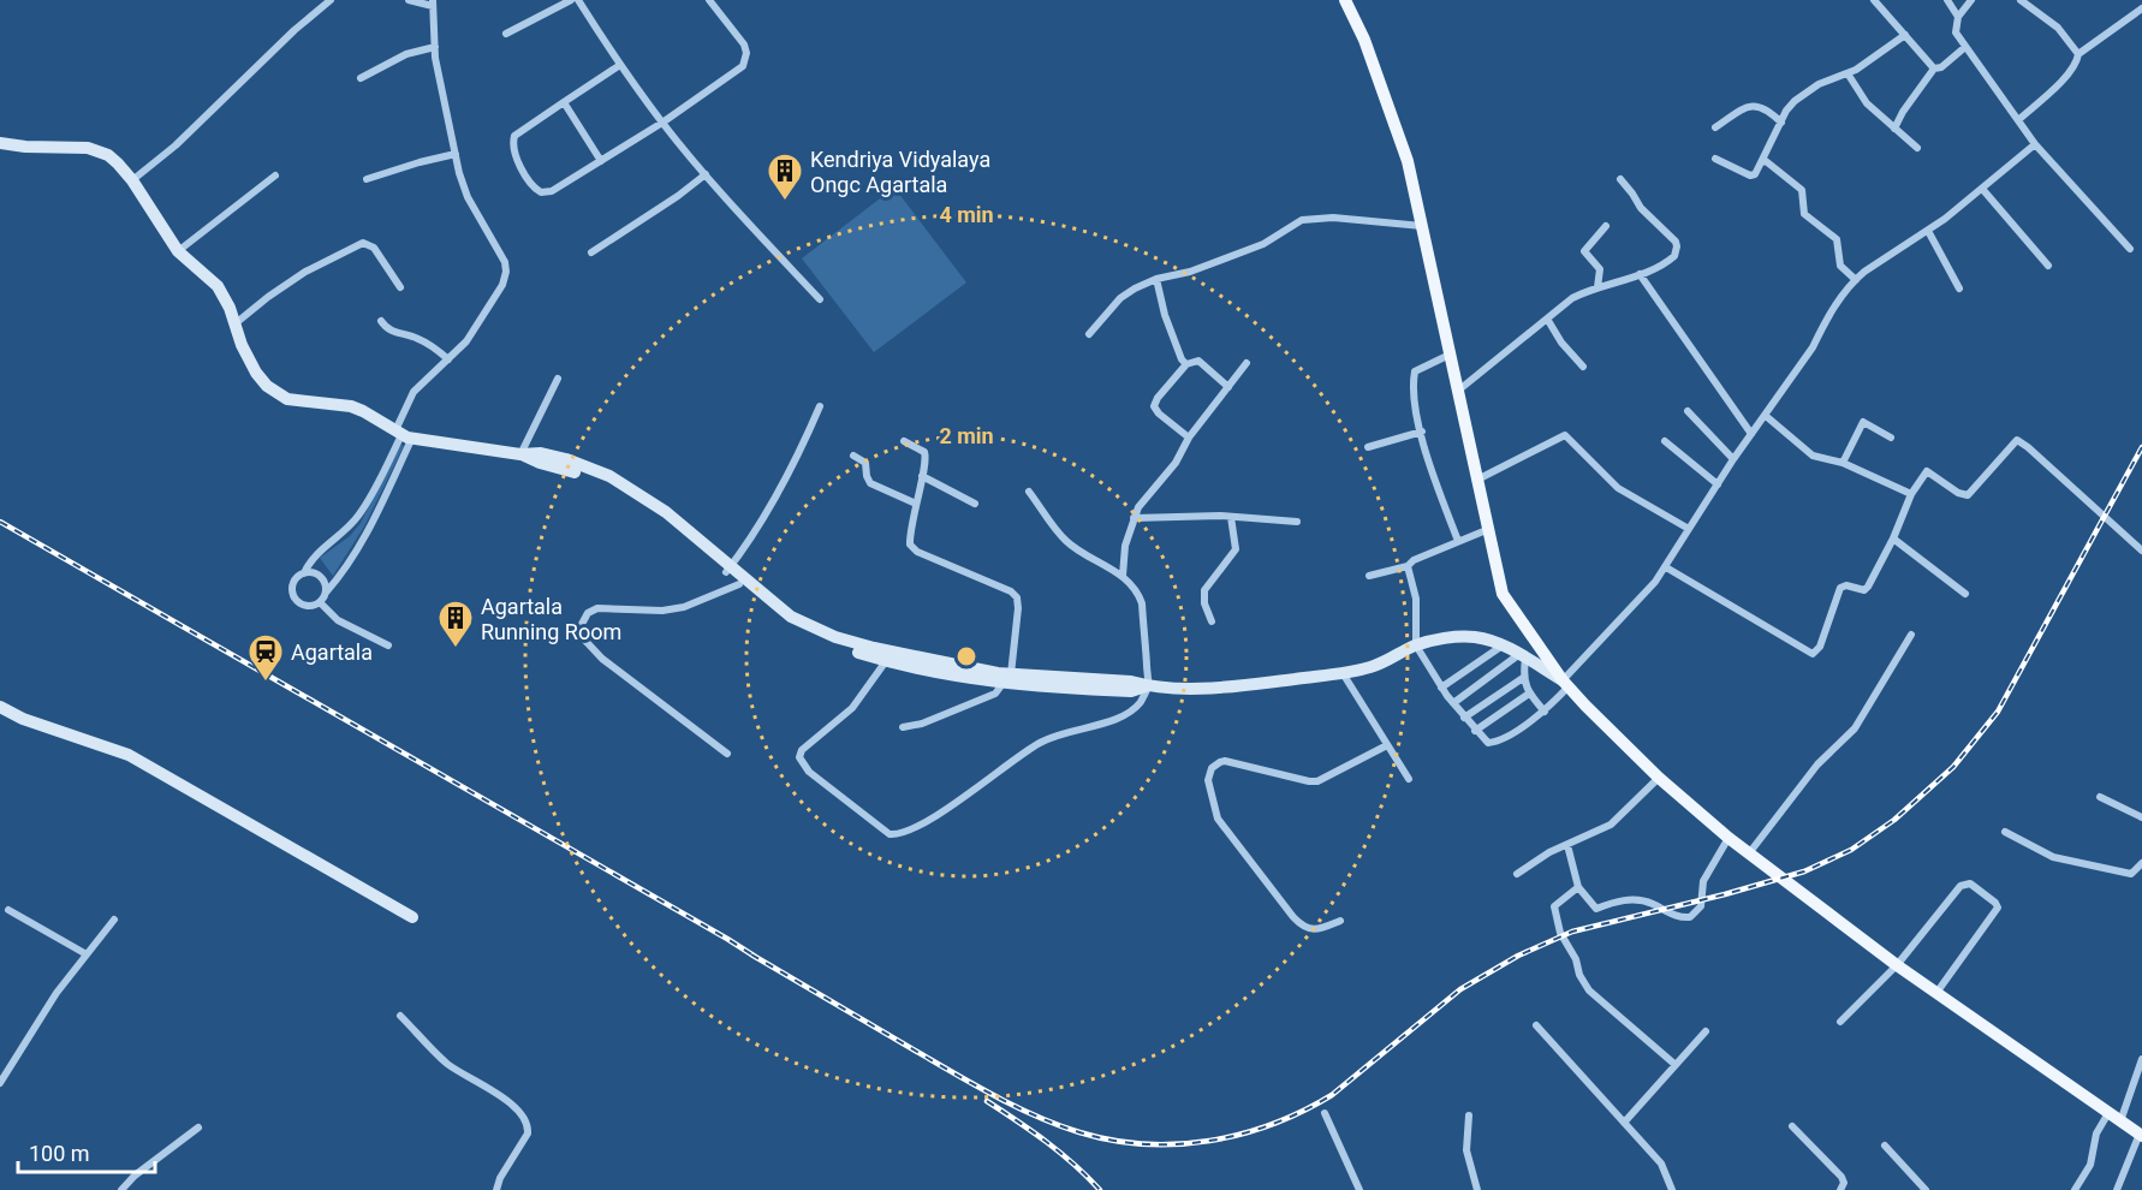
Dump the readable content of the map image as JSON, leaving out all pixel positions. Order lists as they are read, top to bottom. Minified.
{"places":{"building":["Kendriya Vidyalaya Ongc Agartala","Agartala Running Room"],"station":["Agartala"]},"scale_bar":"100 m","rings":["4 min","2 min"]}
